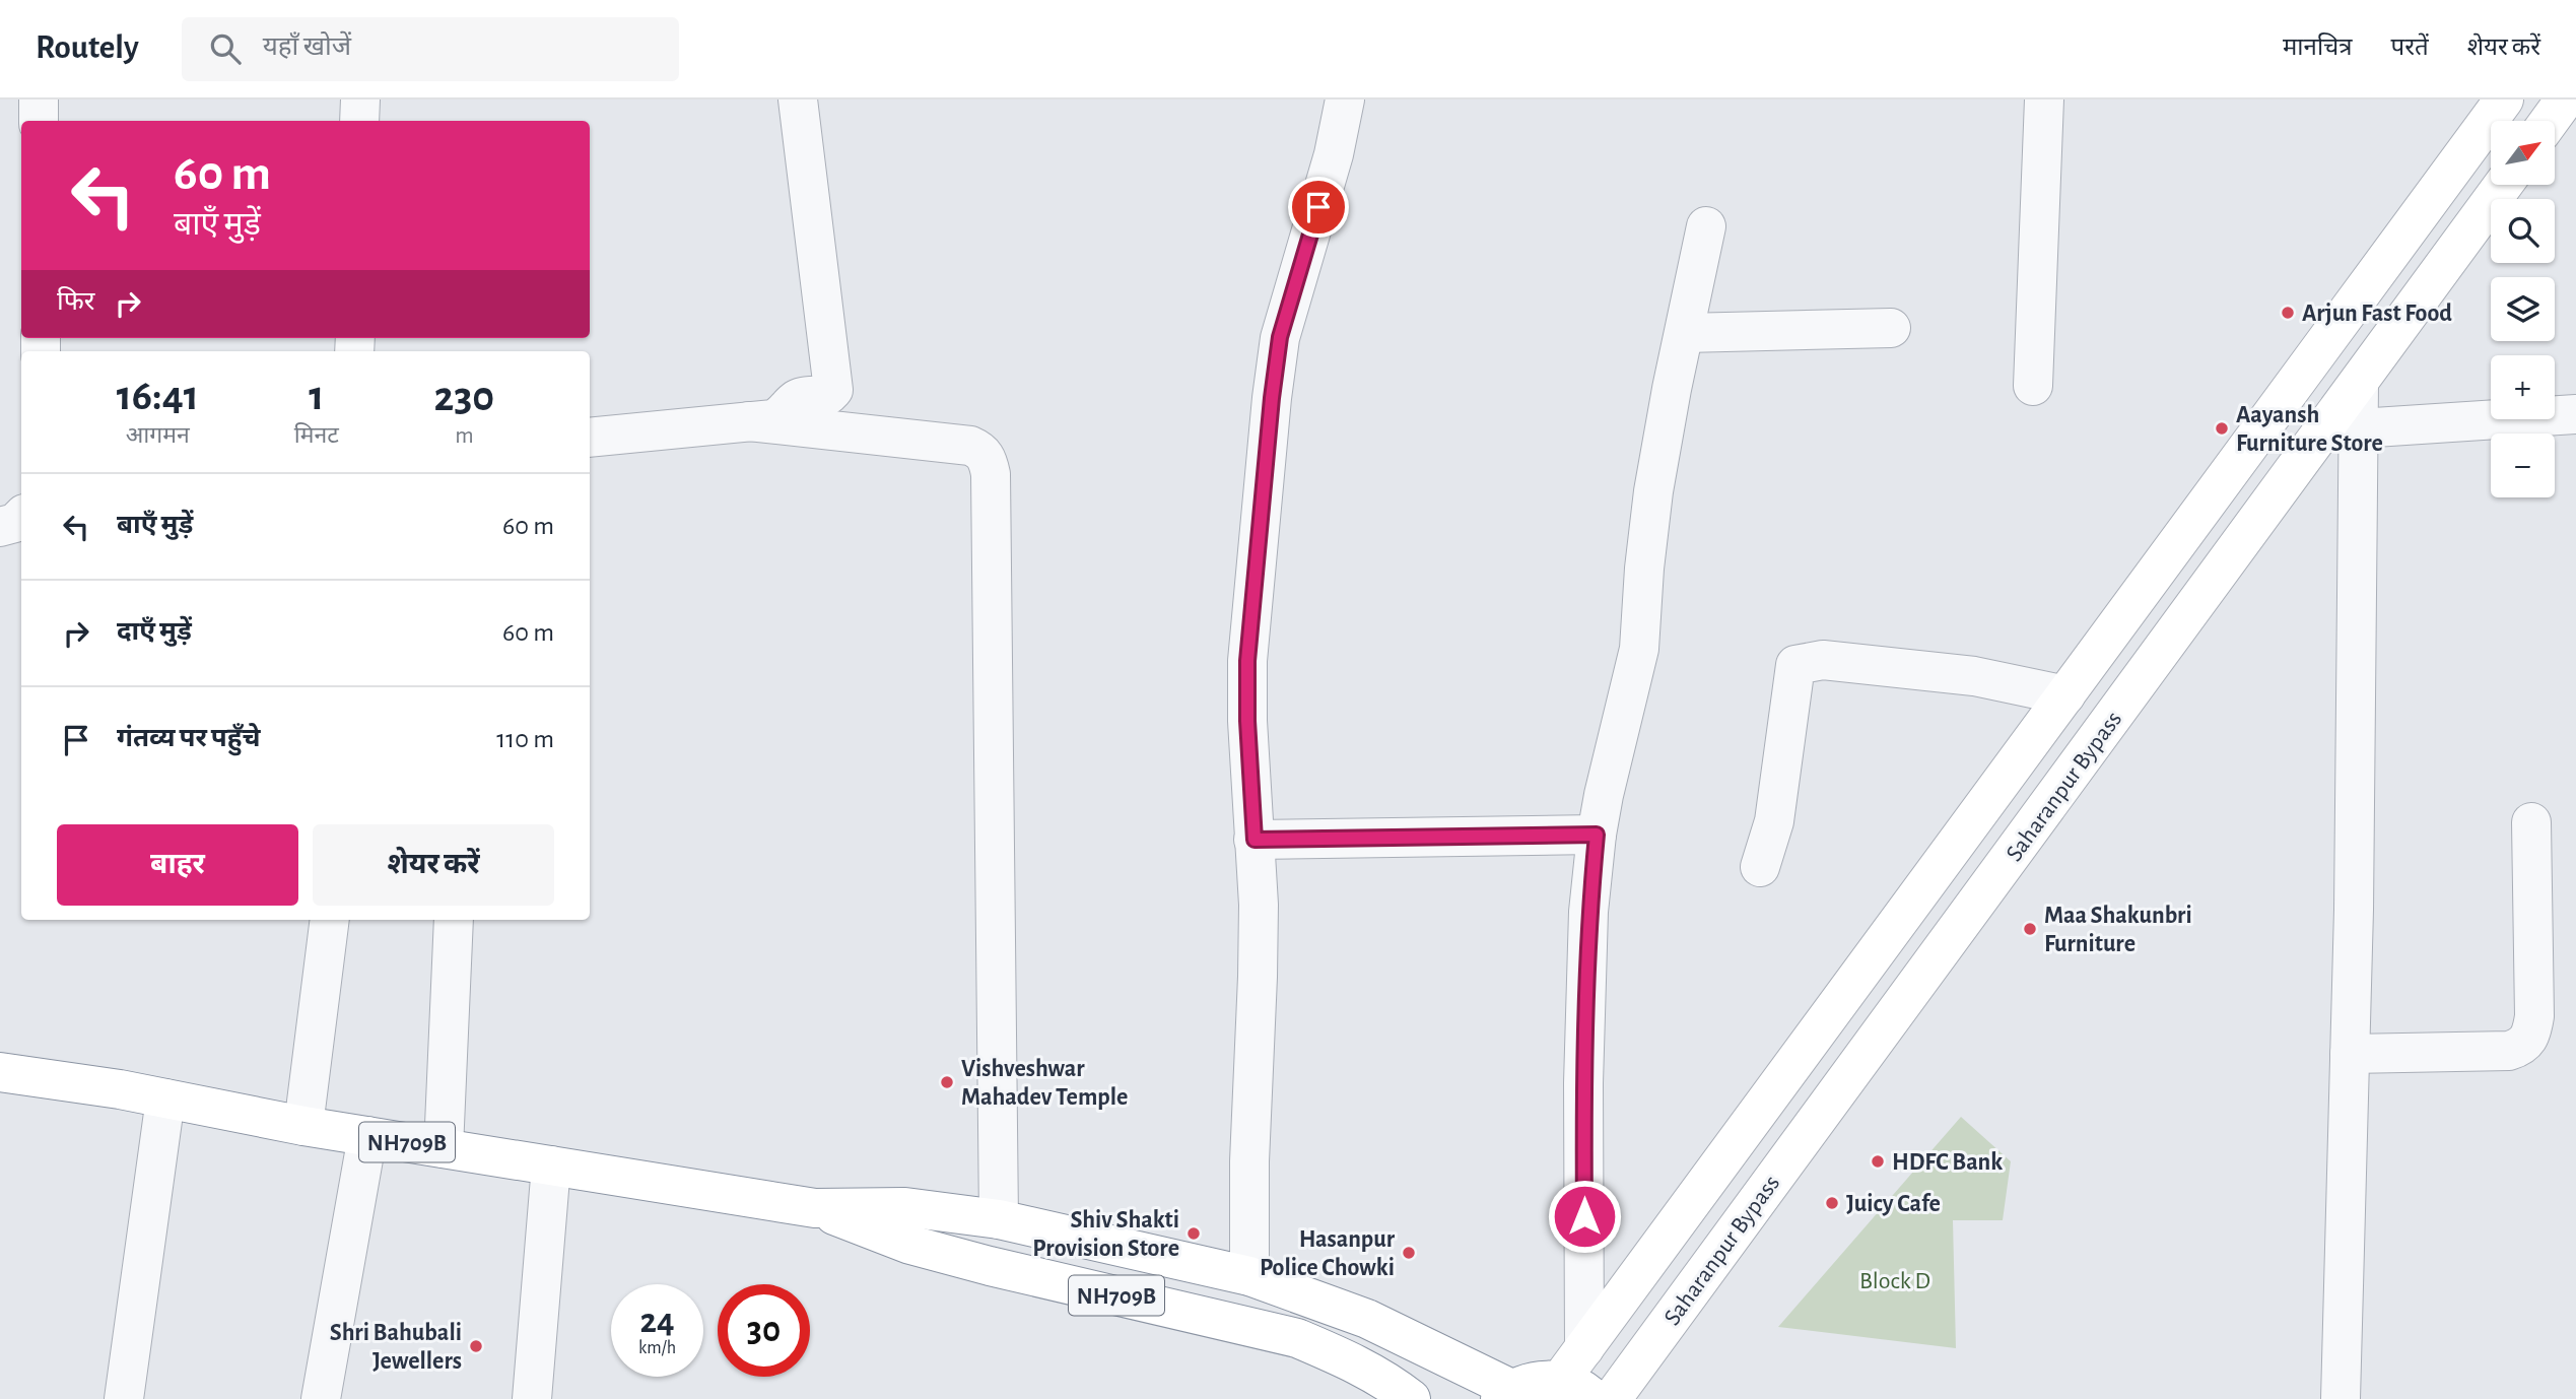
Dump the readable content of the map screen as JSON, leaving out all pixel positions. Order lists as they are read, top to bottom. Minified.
{"streets":{"main road":["Saharanpur Bypass","NH709B"]},"parks":["Block D"],"places":["Arjun Fast Food","Aayansh Furniture Store","Maa Shakunbri Furniture","Vishveshwar Mahadev Temple","HDFC Bank","Juicy Cafe","Shiv Shakti Provision Store","Hasanpur Police Chowki","Shri Bahubali Jewellers"],"north":"top right","page":{"header":"Routely","search":"यहाँ खोजें","nav":["मानचित्र","परतें","शेयर करें"],"map_buttons":["+","−"],"turn":["60 m","बाएँ मुड़ें"],"then":"फिर","eta":["16:41","आगमन","1","मिनट","230","m"],"list":[{"name":"बाएँ मुड़ें","value":"60 m"},{"name":"दाएँ मुड़ें","value":"60 m"},{"name":"गंतव्य पर पहुँचे","value":"110 m"}],"buttons":["बाहर","शेयर करें"],"speed":"24 km/h","limit":"30"}}
